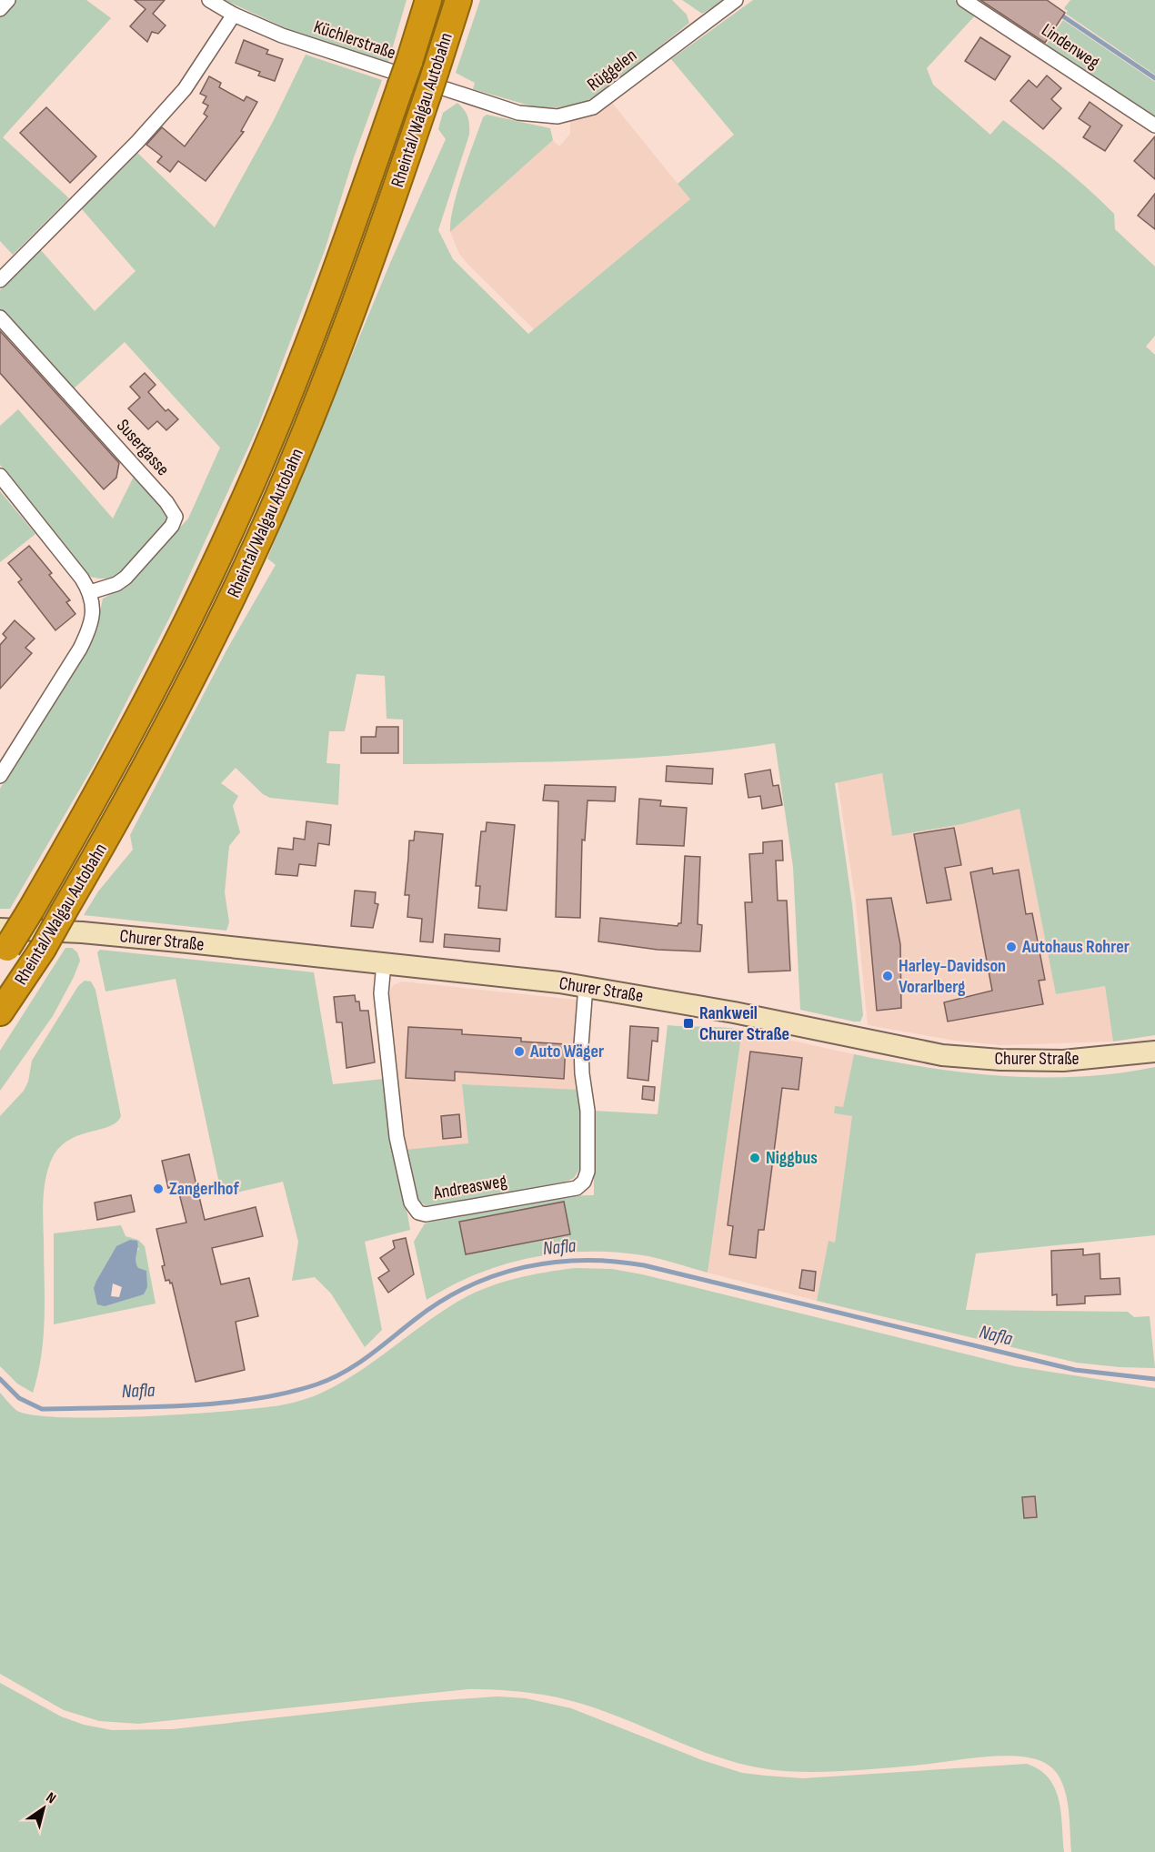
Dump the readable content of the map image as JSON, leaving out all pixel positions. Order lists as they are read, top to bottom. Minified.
{"streets":{"highway":["Rheintal/Walgau Autobahn"],"main road":["Churer Straße"],"street":["Küchlerstraße","Lindenweg","Rüggelen","Susergasse","Andreasweg"]},"crossings":[["Küchlerstraße","Rüggelen"],["Rheintal/Walgau Autobahn","Churer Straße"],["Churer Straße","Andreasweg"]],"water":["Nafla"],"places":{"other":["Autohaus Rohrer","Harley-Davidson Vorarlberg","Auto Wäger","Niggbus","Zangerlhof"],"transit":["Rankweil Churer Straße"]},"north":"top right"}
